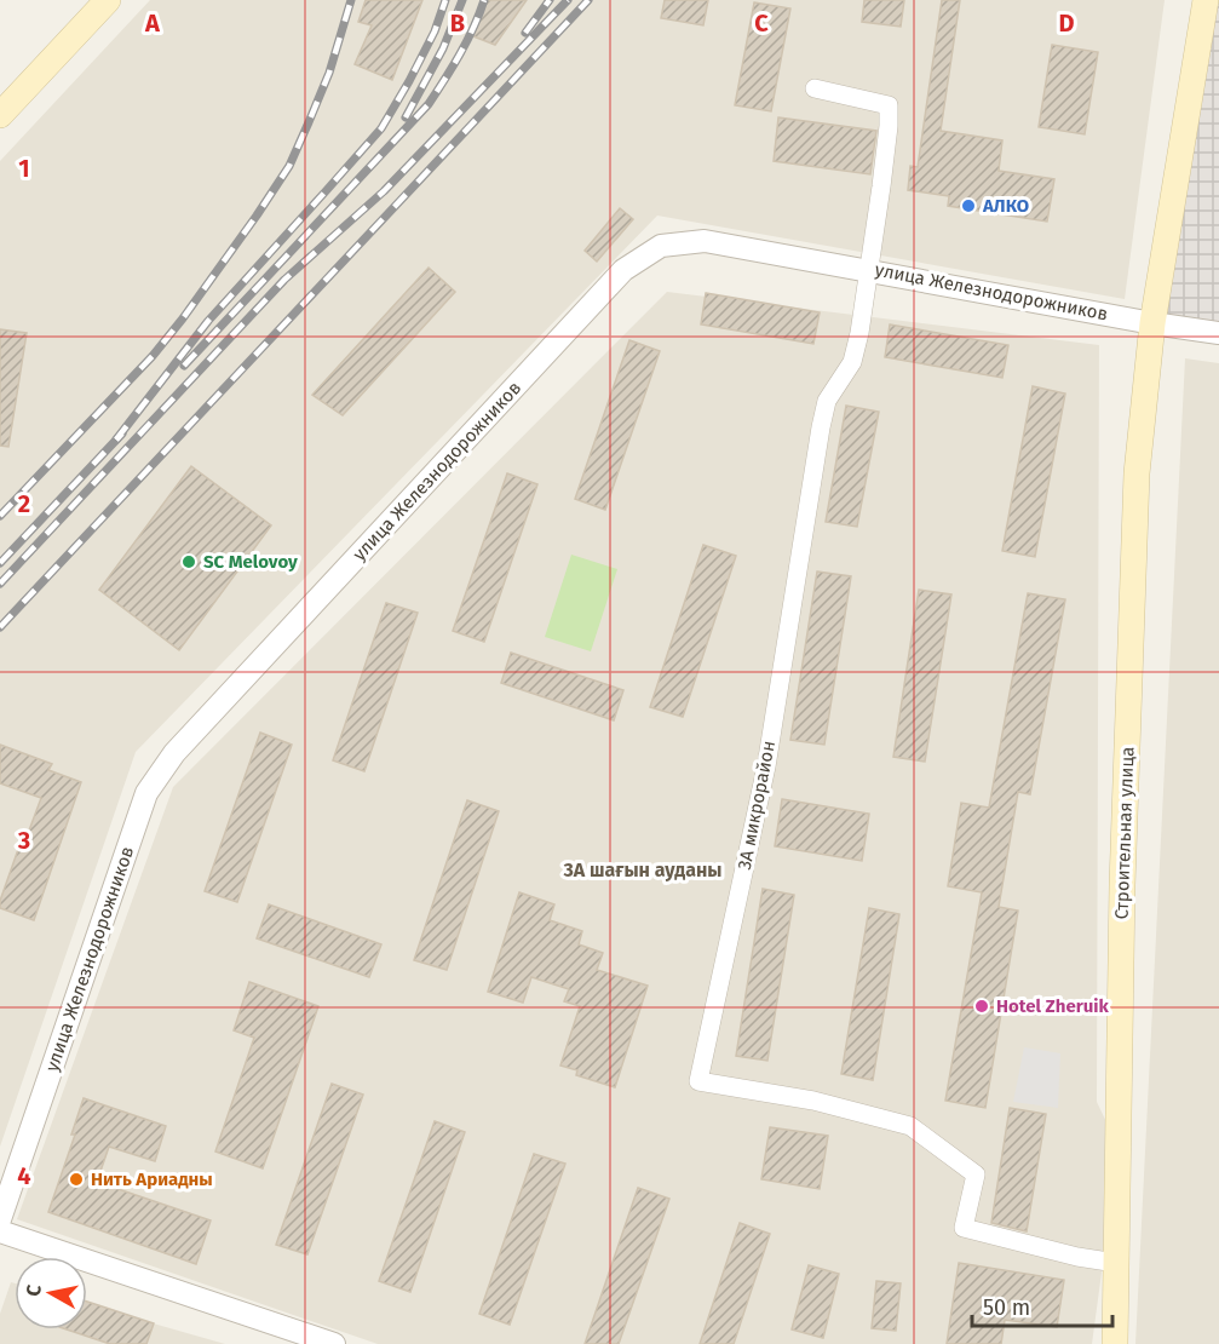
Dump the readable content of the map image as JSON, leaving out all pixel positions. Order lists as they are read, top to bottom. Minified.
{"streets":{"main road":["Строительная улица"],"street":["улица Железнодорожников","3А микрорайон"]},"crossings":[["улица Железнодорожников","3А микрорайон"],["улица Железнодорожников","Строительная улица"],["3А микрорайон","Строительная улица"]],"districts":["3А шағын ауданы"],"places":["АЛКО","SC Melovoy","Hotel Zheruik","Нить Ариадны"],"scale_bar":"50 m","north":"left","grid":{"columns":["A","B","C","D"],"rows":["1","2","3","4"]}}
